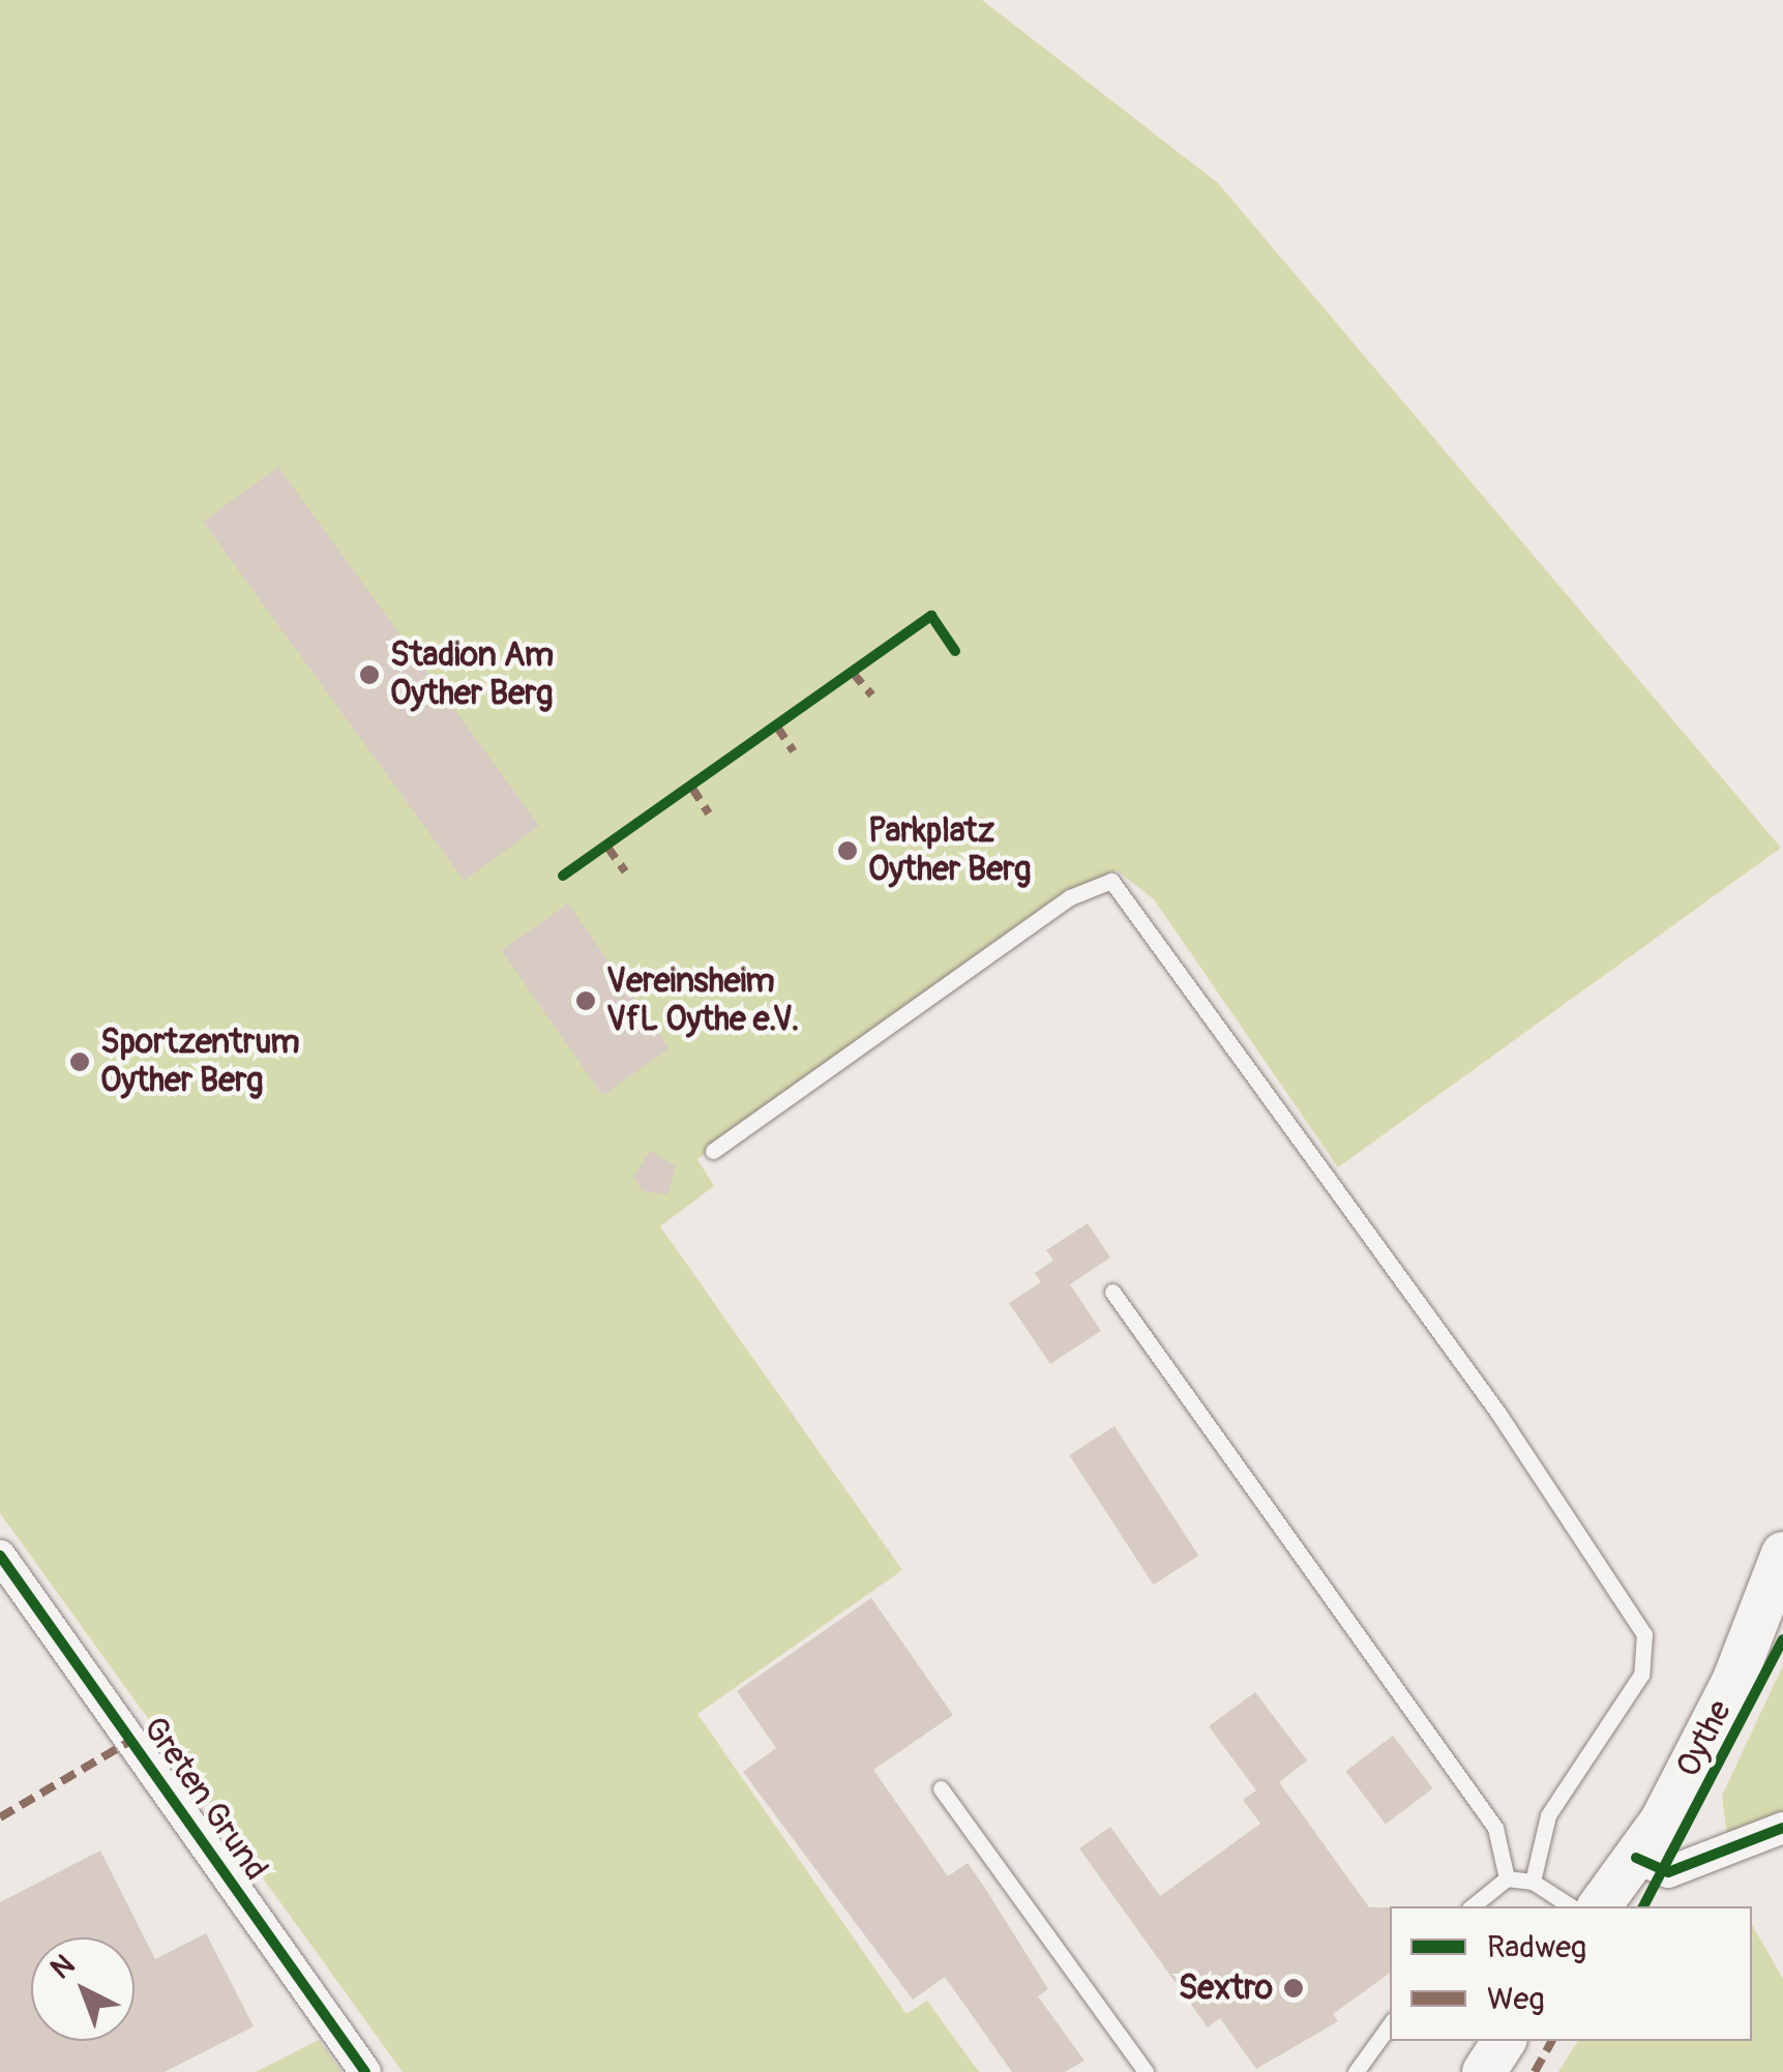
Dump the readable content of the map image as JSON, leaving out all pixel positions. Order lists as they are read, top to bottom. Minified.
{"streets":{"main road":["Oythe"],"street":["Greten Grund"]},"places":["Stadion Am Oyther Berg","Parkplatz Oyther Berg","Vereinsheim VfL Oythe e.V.","Sportzentrum Oyther Berg","Sextro"],"legend":["Radweg","Weg"],"north":"top left"}
